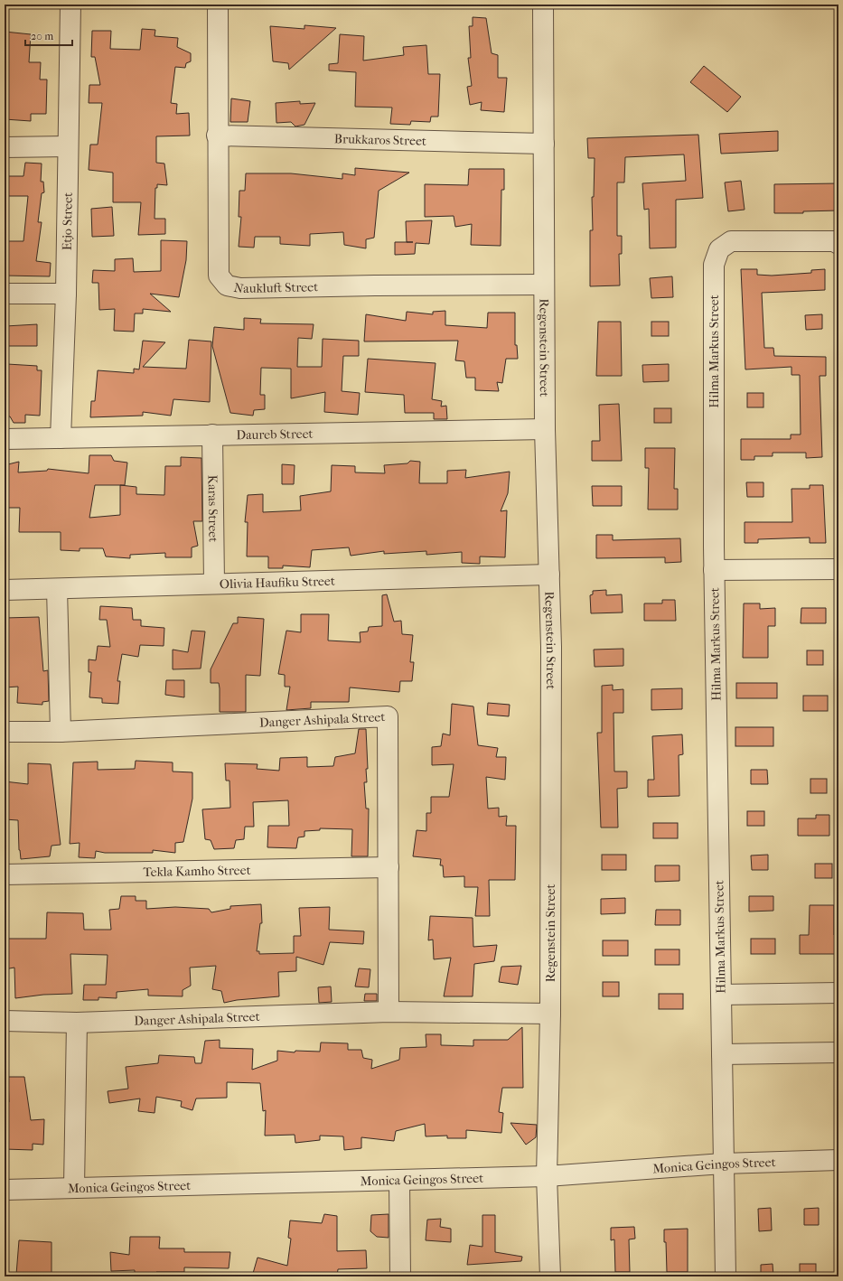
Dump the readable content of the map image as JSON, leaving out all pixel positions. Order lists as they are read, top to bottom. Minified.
{"streets":{"street":["Brukkaros Street","Etjo Street","Naukluft Street","Regenstein Street","Hilma Markus Street","Daureb Street","Karas Street","Olivia Haufiku Street","Danger Ashipala Street","Tekla Kamho Street","Monica Geingos Street"]},"crossings":[["Brukkaros Street","Naukluft Street"],["Brukkaros Street","Regenstein Street"],["Etjo Street","Daureb Street"],["Naukluft Street","Regenstein Street"],["Regenstein Street","Daureb Street"],["Regenstein Street","Olivia Haufiku Street"],["Regenstein Street","Danger Ashipala Street"],["Regenstein Street","Monica Geingos Street"],["Hilma Markus Street","Monica Geingos Street"],["Daureb Street","Karas Street"],["Karas Street","Olivia Haufiku Street"],["Danger Ashipala Street","Tekla Kamho Street"]],"scale_bar":"20 m"}
